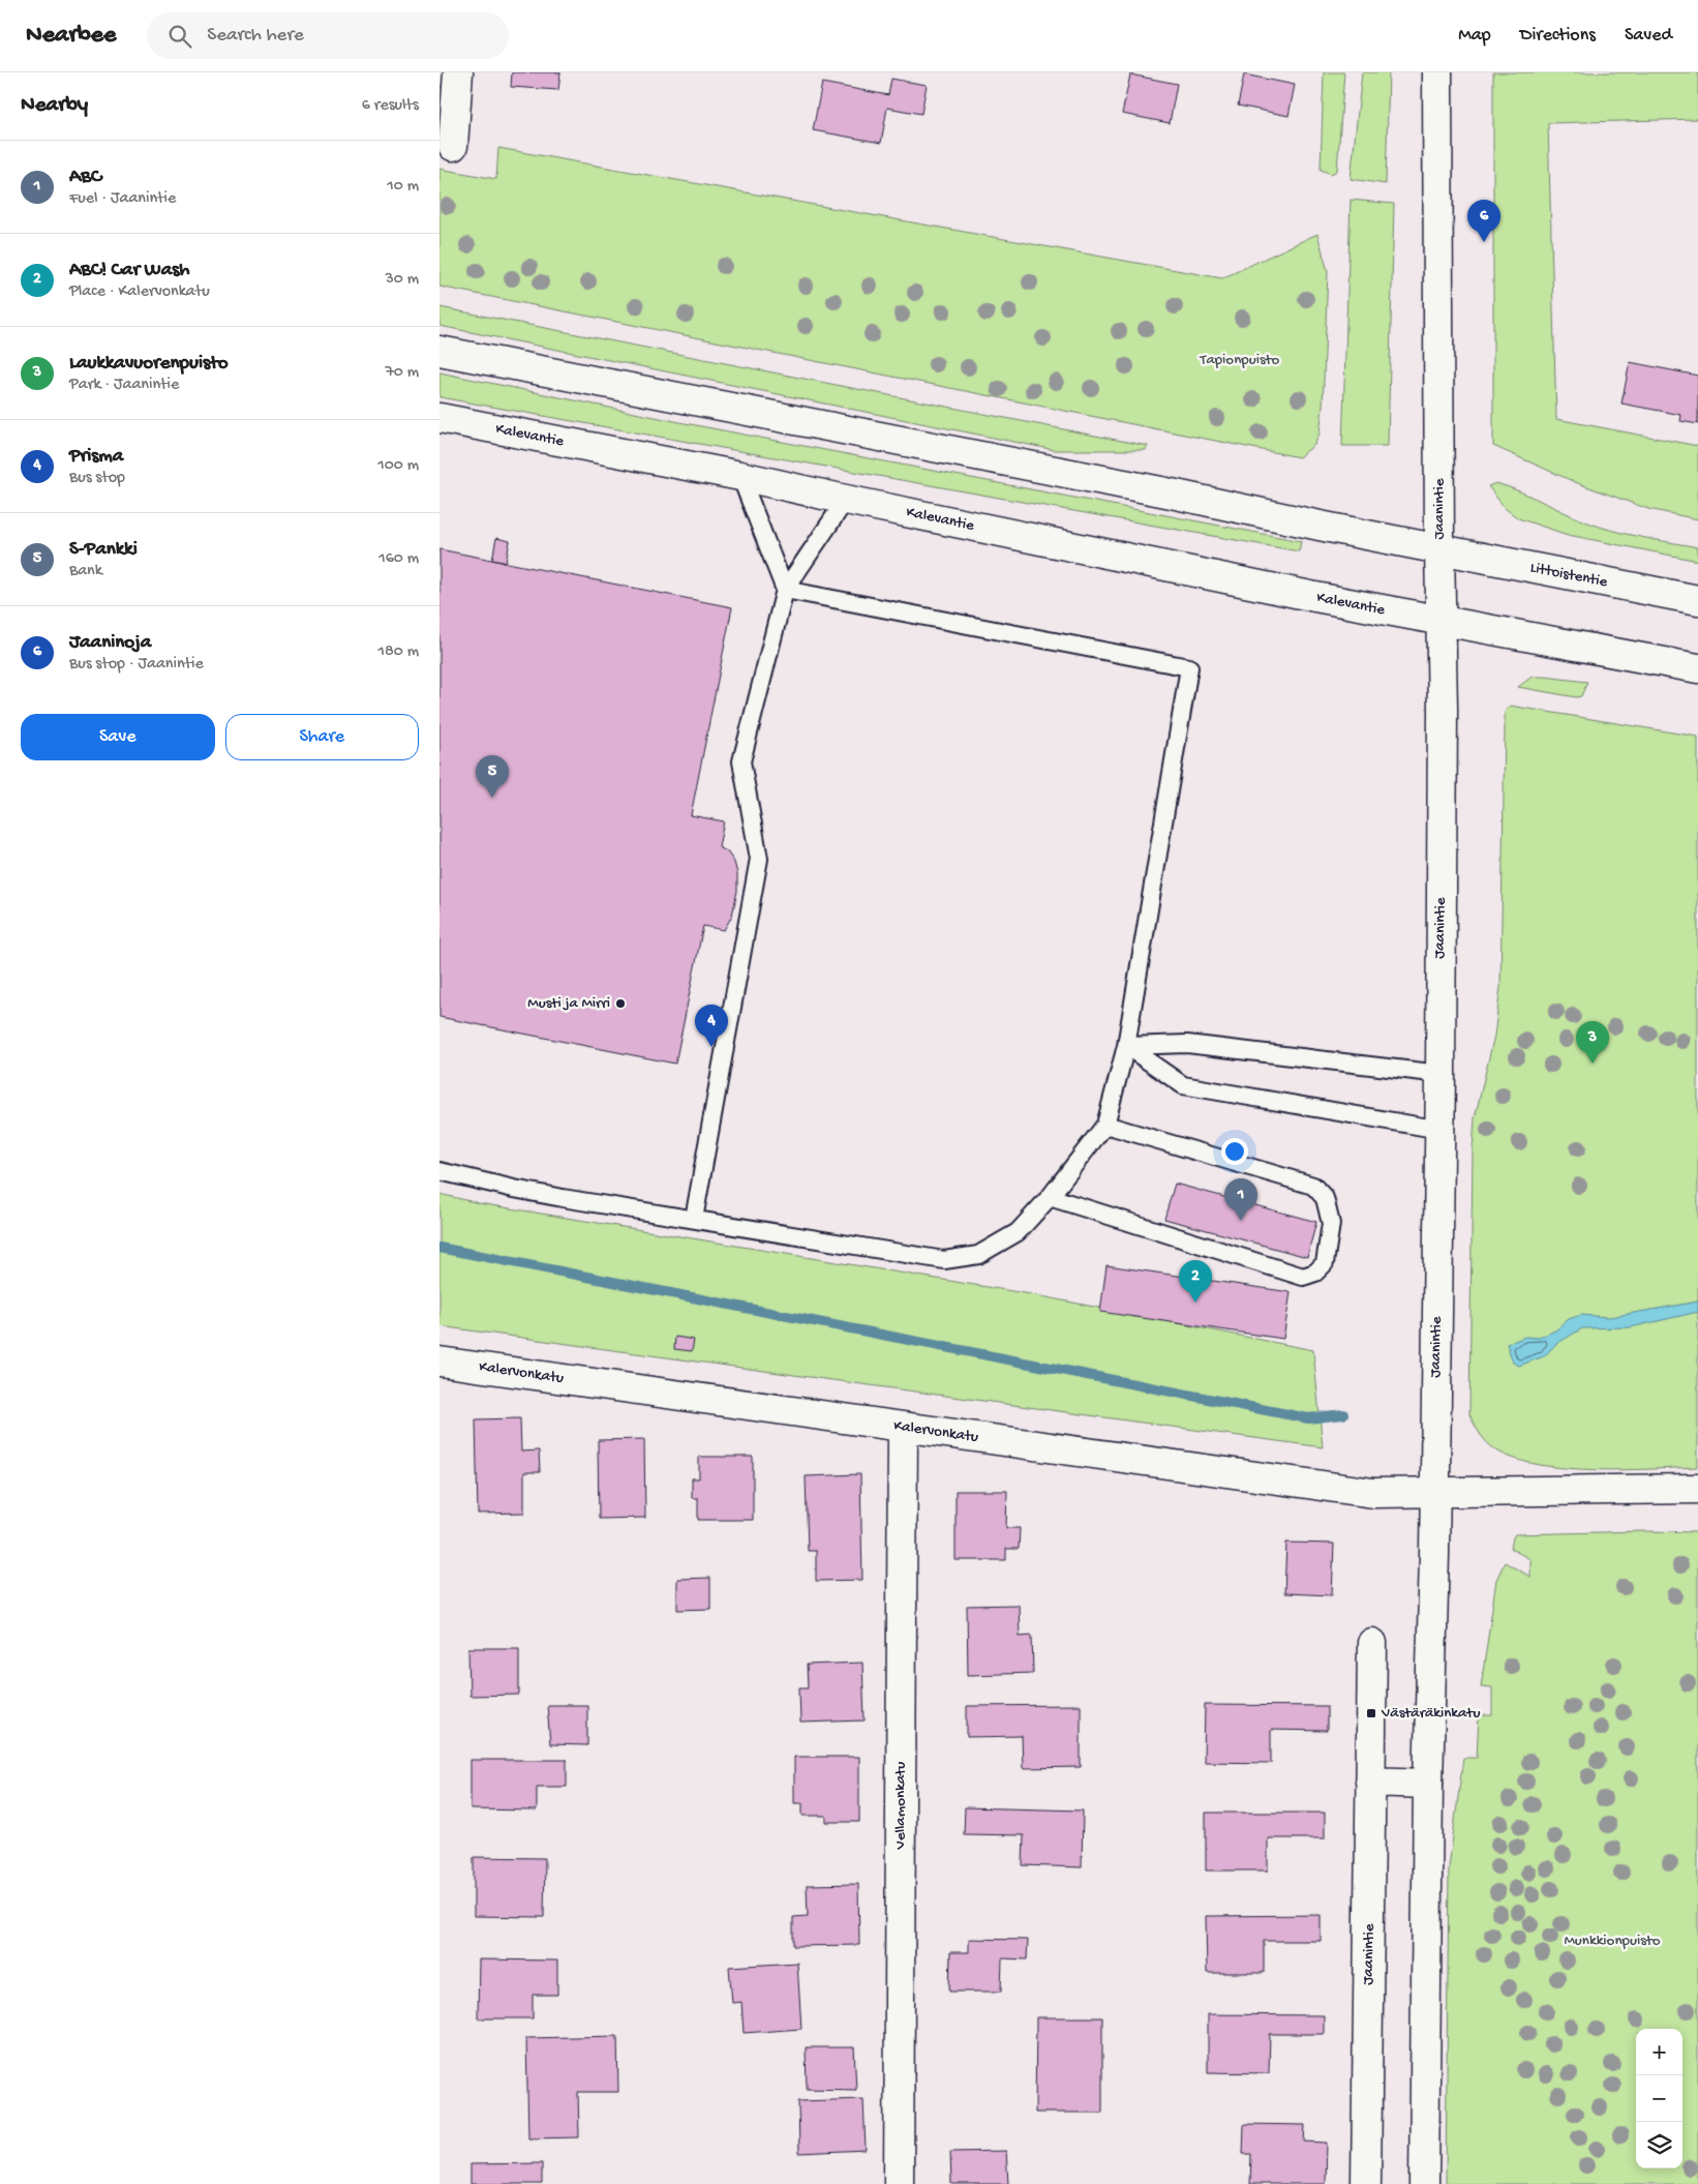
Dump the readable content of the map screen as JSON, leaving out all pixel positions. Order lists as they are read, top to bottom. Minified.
{"streets":{"main road":["Kalevantie","Jaanintie","Littoistentie","Kalervonkatu","Vellamonkatu"]},"crossings":[["Kalevantie","Jaanintie"],["Jaanintie","Littoistentie"],["Jaanintie","Kalervonkatu"],["Kalervonkatu","Vellamonkatu"]],"parks":["Tapionpuisto","Munkkionpuisto"],"places":{"other":["Musti ja Mirri"],"transit":["Västäräkinkatu"]},"page":{"header":"Nearbee","search":"Search here","nav":["Map","Directions","Saved"],"heading":["Nearby","6 results"],"list":[{"mark":"1","name":"ABC","note":"Fuel · Jaanintie","value":"10 m"},{"mark":"2","name":"ABC! Car Wash","note":"Place · Kalervonkatu","value":"30 m"},{"mark":"3","name":"Laukkavuorenpuisto","note":"Park · Jaanintie","value":"70 m"},{"mark":"4","name":"Prisma","note":"Bus stop","value":"100 m"},{"mark":"5","name":"S-Pankki","note":"Bank","value":"160 m"},{"mark":"6","name":"Jaaninoja","note":"Bus stop · Jaanintie","value":"180 m"}],"pins":["6","5","4","3","1","2"],"buttons":["Save","Share"],"map_buttons":["+","−"]}}
